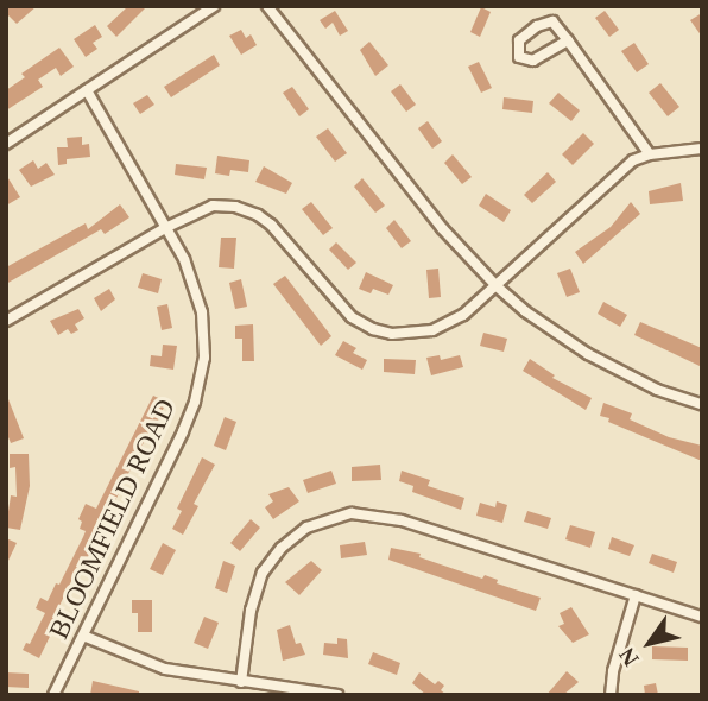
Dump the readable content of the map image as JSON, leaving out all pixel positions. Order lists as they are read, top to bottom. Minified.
{"streets":{"street":["BLOOMFIELD ROAD"]},"north":"bottom left"}
